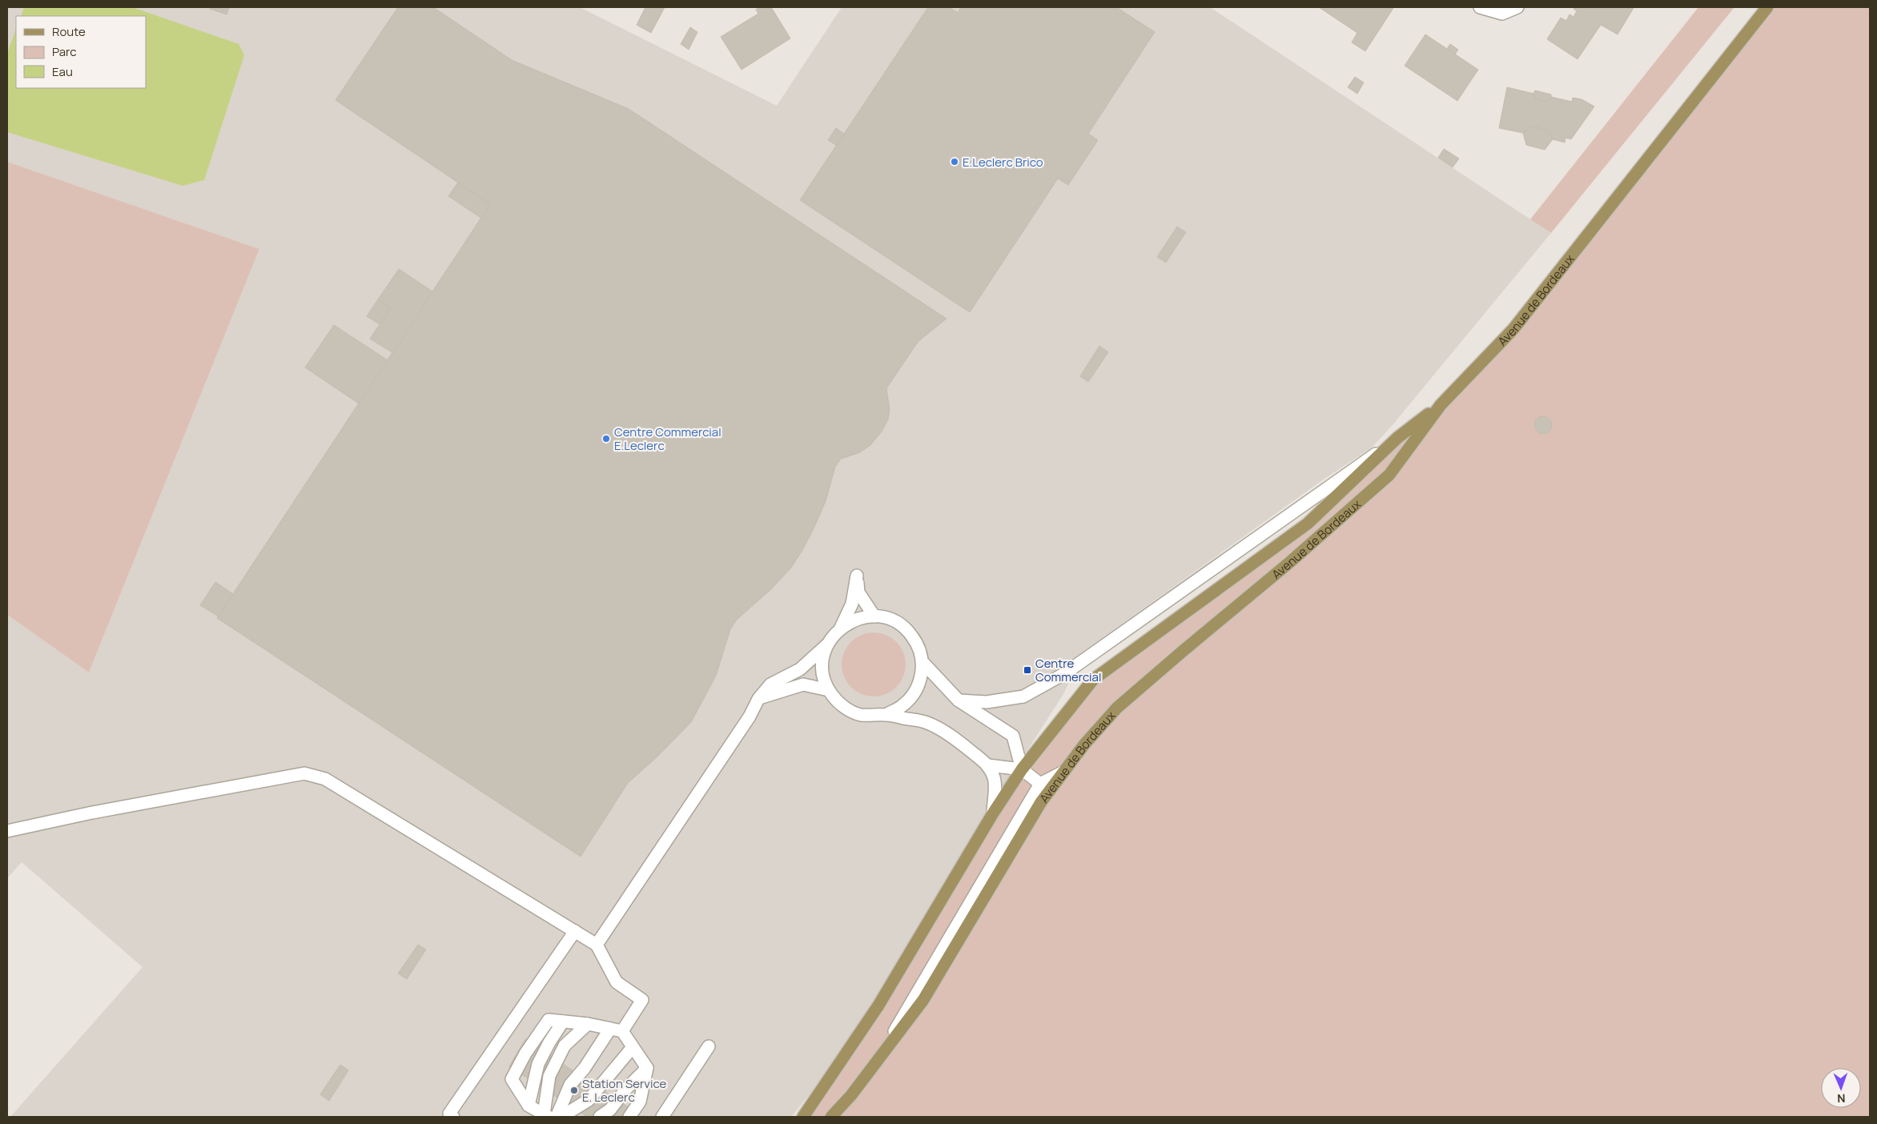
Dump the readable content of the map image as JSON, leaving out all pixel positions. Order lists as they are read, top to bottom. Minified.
{"streets":{"main road":["Avenue de Bordeaux"]},"places":{"other":["E.Leclerc Brico","Centre Commercial E.Leclerc","Station Service E. Leclerc"],"transit":["Centre Commercial"]},"legend":["Route","Parc","Eau"],"north":"bottom"}
